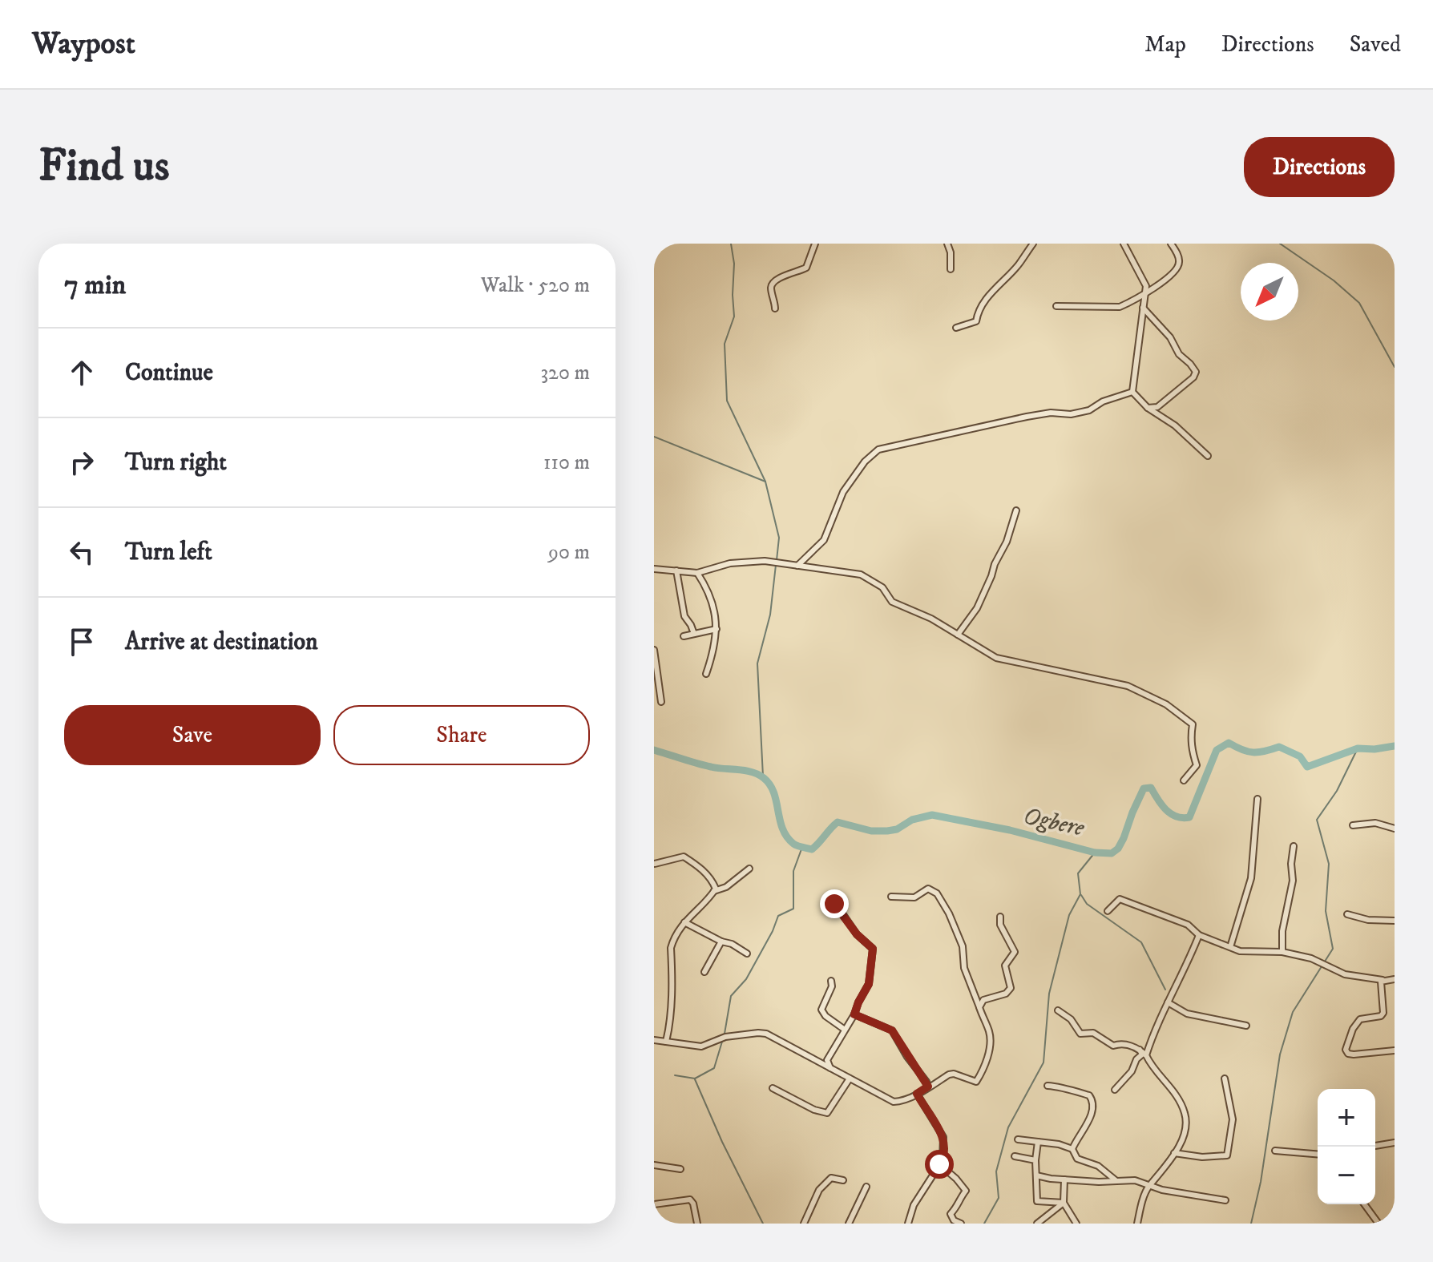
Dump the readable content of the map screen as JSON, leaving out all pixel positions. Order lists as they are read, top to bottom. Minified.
{"water":["Ogbere"],"north":"bottom left","page":{"header":"Waypost","nav":["Map","Directions","Saved"],"buttons":["Directions",["Save","Share"]],"title":"Find us","heading":["7 min","Walk · 520 m"],"list":[["Continue","320 m"],["Turn right","110 m"],["Turn left","90 m"],"Arrive at destination"],"map_buttons":["+","−"]}}
